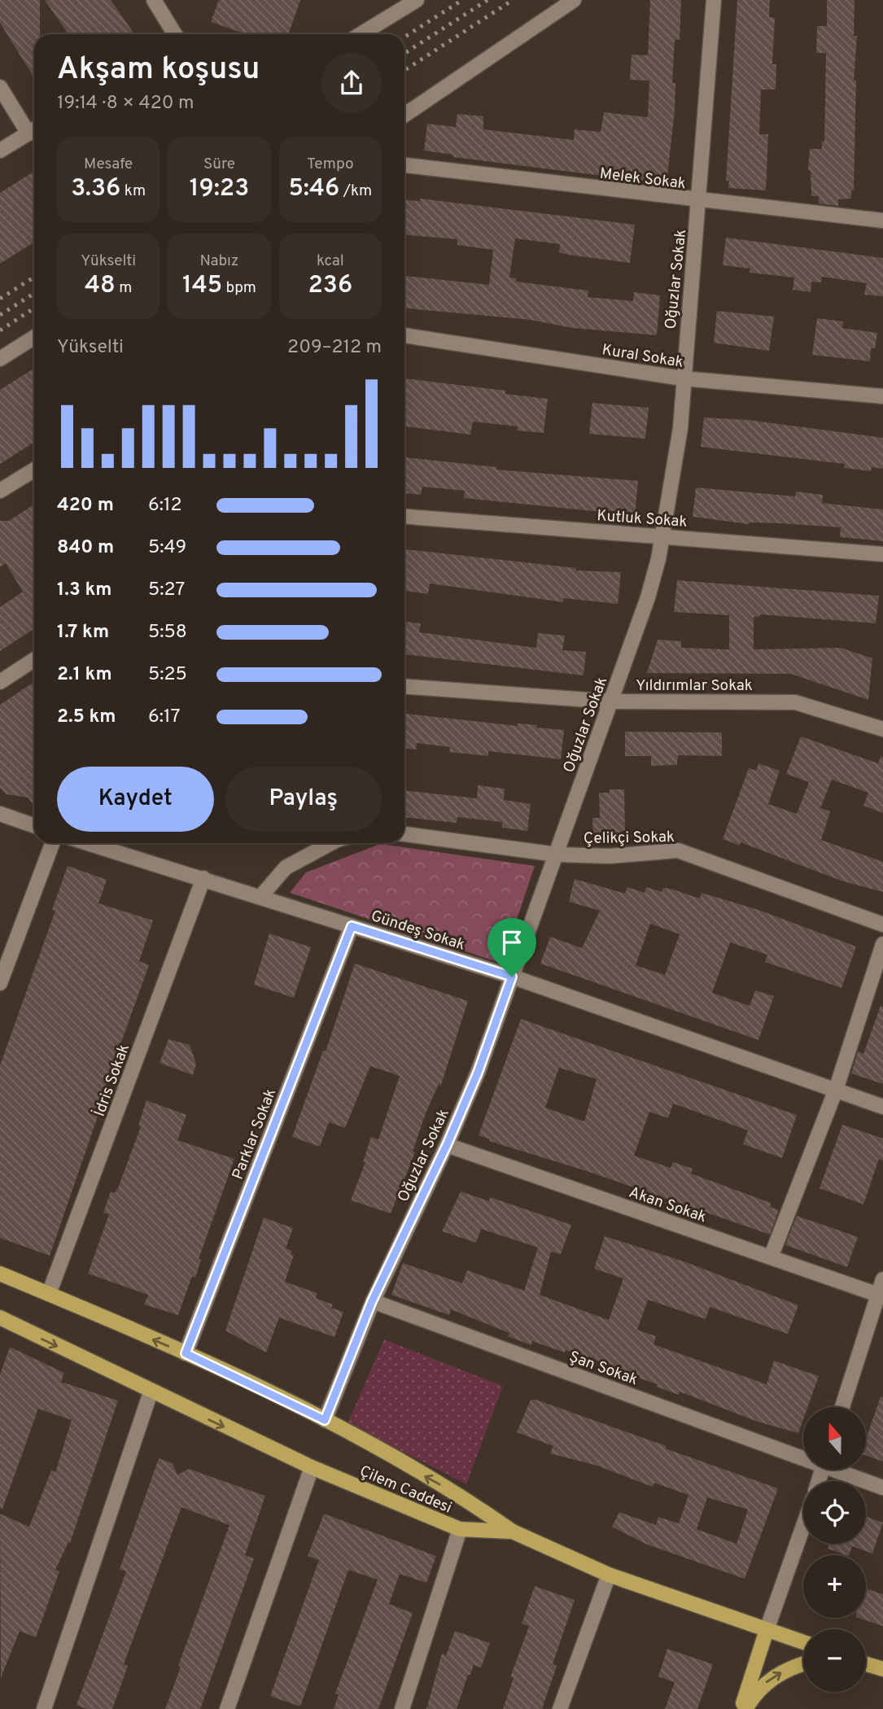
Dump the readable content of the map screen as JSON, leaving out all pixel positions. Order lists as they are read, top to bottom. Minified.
{"streets":{"main road":["Çilem Caddesi"],"street":["Melek Sokak","Oğuzlar Sokak","Kural Sokak","Kutluk Sokak","Yıldırımlar Sokak","Çelikçi Sokak","Gündeş Sokak","İdris Sokak","Parklar Sokak","Akan Sokak","Şan Sokak"]},"crossings":[["Melek Sokak","Oğuzlar Sokak"],["Oğuzlar Sokak","Kural Sokak"],["Oğuzlar Sokak","Kutluk Sokak"],["Oğuzlar Sokak","Yıldırımlar Sokak"],["Oğuzlar Sokak","Çelikçi Sokak"],["Oğuzlar Sokak","Gündeş Sokak"],["Oğuzlar Sokak","Akan Sokak"],["Oğuzlar Sokak","Şan Sokak"],["Gündeş Sokak","İdris Sokak"],["Gündeş Sokak","Parklar Sokak"]],"north":"top","page":{"heading":["Akşam koşusu","19:14 · 8 × 420 m"],"stats":[["Mesafe","3.36 km"],["Süre","19:23"],["Tempo","5:46 /km"],["Yükselti","48 m"],["Nabız","145 bpm"],["kcal","236"]],"chart":["Yükselti","209–212 m"],"list":[{"name":"420 m","note":"6:12"},{"name":"840 m","note":"5:49"},{"name":"1.3 km","note":"5:27"},{"name":"1.7 km","note":"5:58"},{"name":"2.1 km","note":"5:25"},{"name":"2.5 km","note":"6:17"}],"buttons":["Kaydet","Paylaş"],"map_buttons":["+","−"]}}
